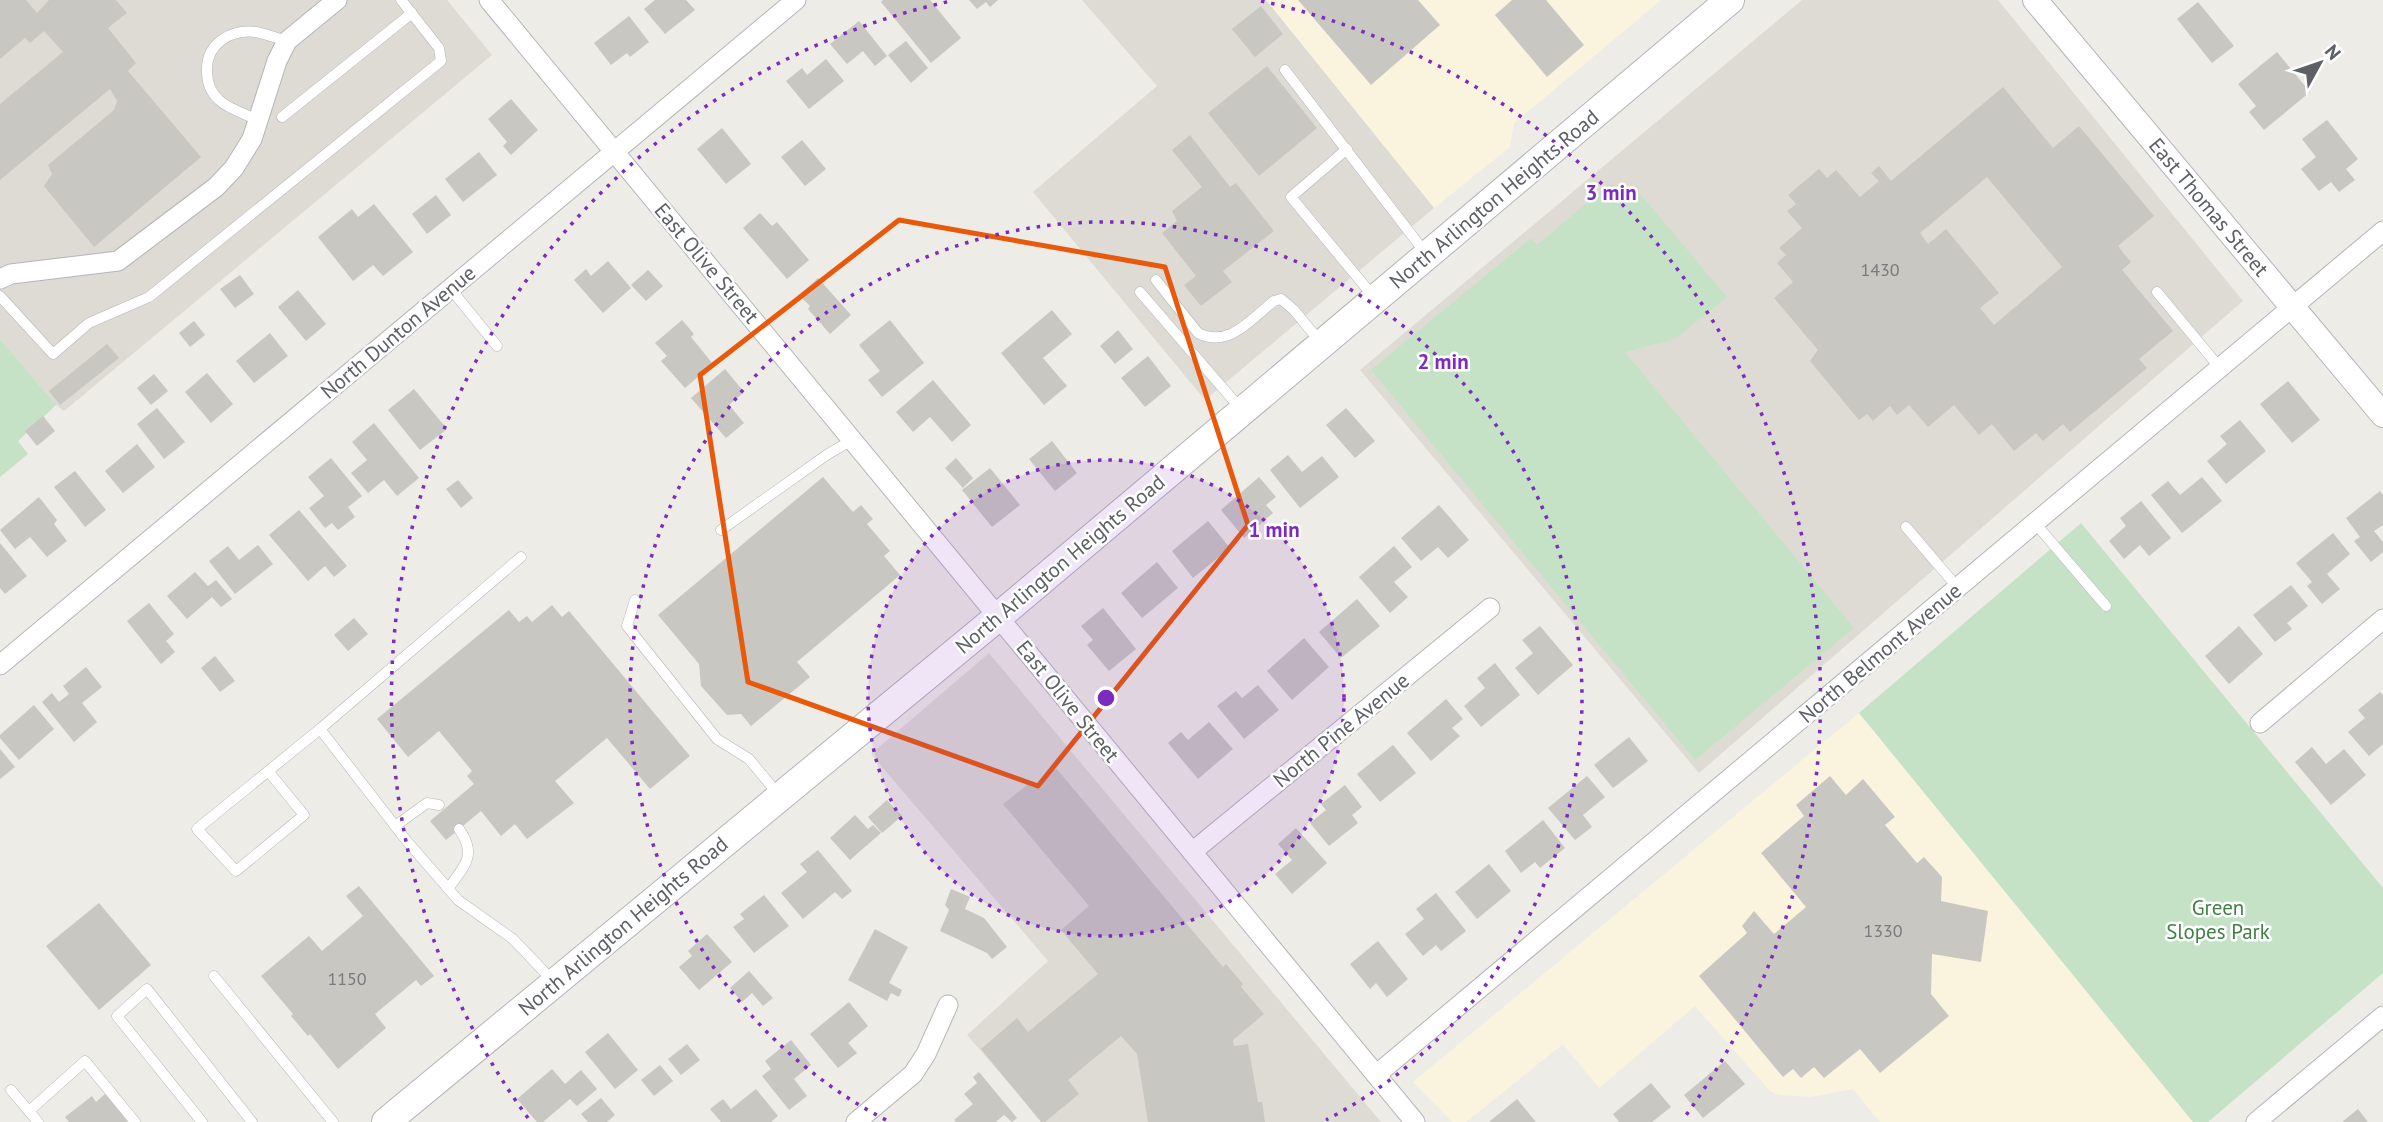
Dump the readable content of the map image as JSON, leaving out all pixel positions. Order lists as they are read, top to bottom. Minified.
{"streets":{"main road":["North Arlington Heights Road"],"street":["East Thomas Street","East Olive Street","North Dunton Avenue","North Belmont Avenue","North Pine Avenue"]},"crossings":[["North Arlington Heights Road","East Olive Street"],["East Thomas Street","North Belmont Avenue"],["East Olive Street","North Dunton Avenue"],["East Olive Street","North Belmont Avenue"],["East Olive Street","North Pine Avenue"]],"parks":["Green Slopes Park"],"house_numbers":["1430","1330","1150"],"north":"top right","rings":["3 min","2 min","1 min"]}
